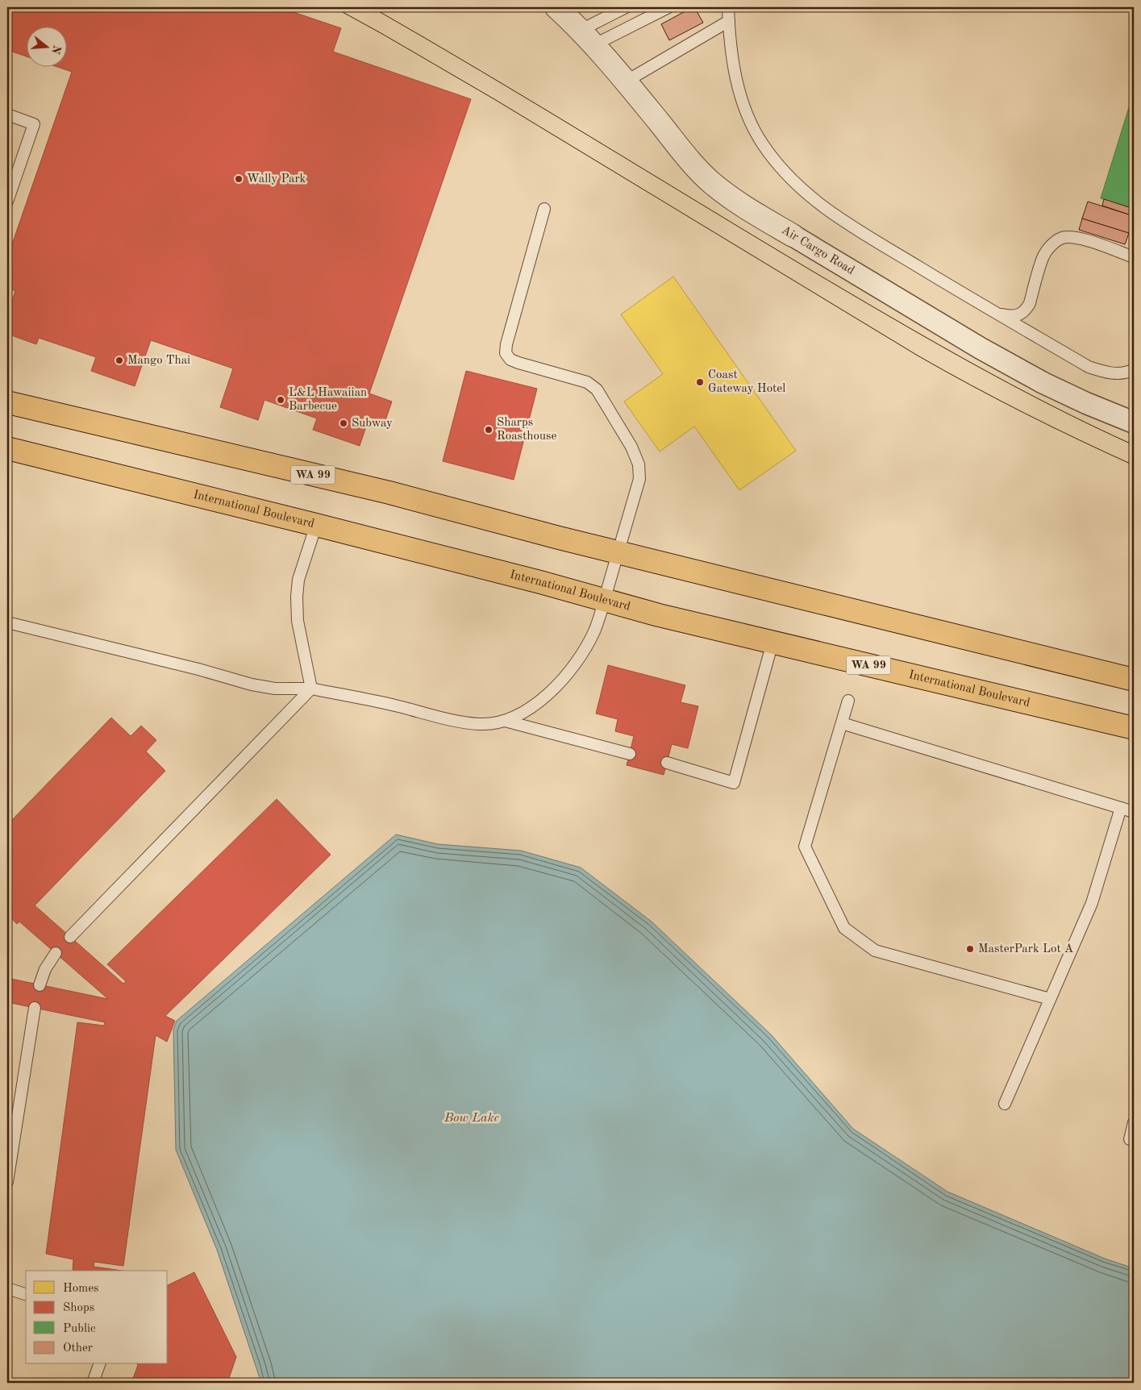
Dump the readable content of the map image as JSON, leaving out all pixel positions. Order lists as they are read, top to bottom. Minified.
{"streets":{"main road":["WA 99","International Boulevard"],"street":["Air Cargo Road"]},"water":["Bow Lake"],"places":["Wally Park","Mango Thai","Coast Gateway Hotel","L&L Hawaiian Barbecue","Subway","Sharps Roasthouse","MasterPark Lot A"],"legend":["Homes","Shops","Public","Other"],"north":"right"}
